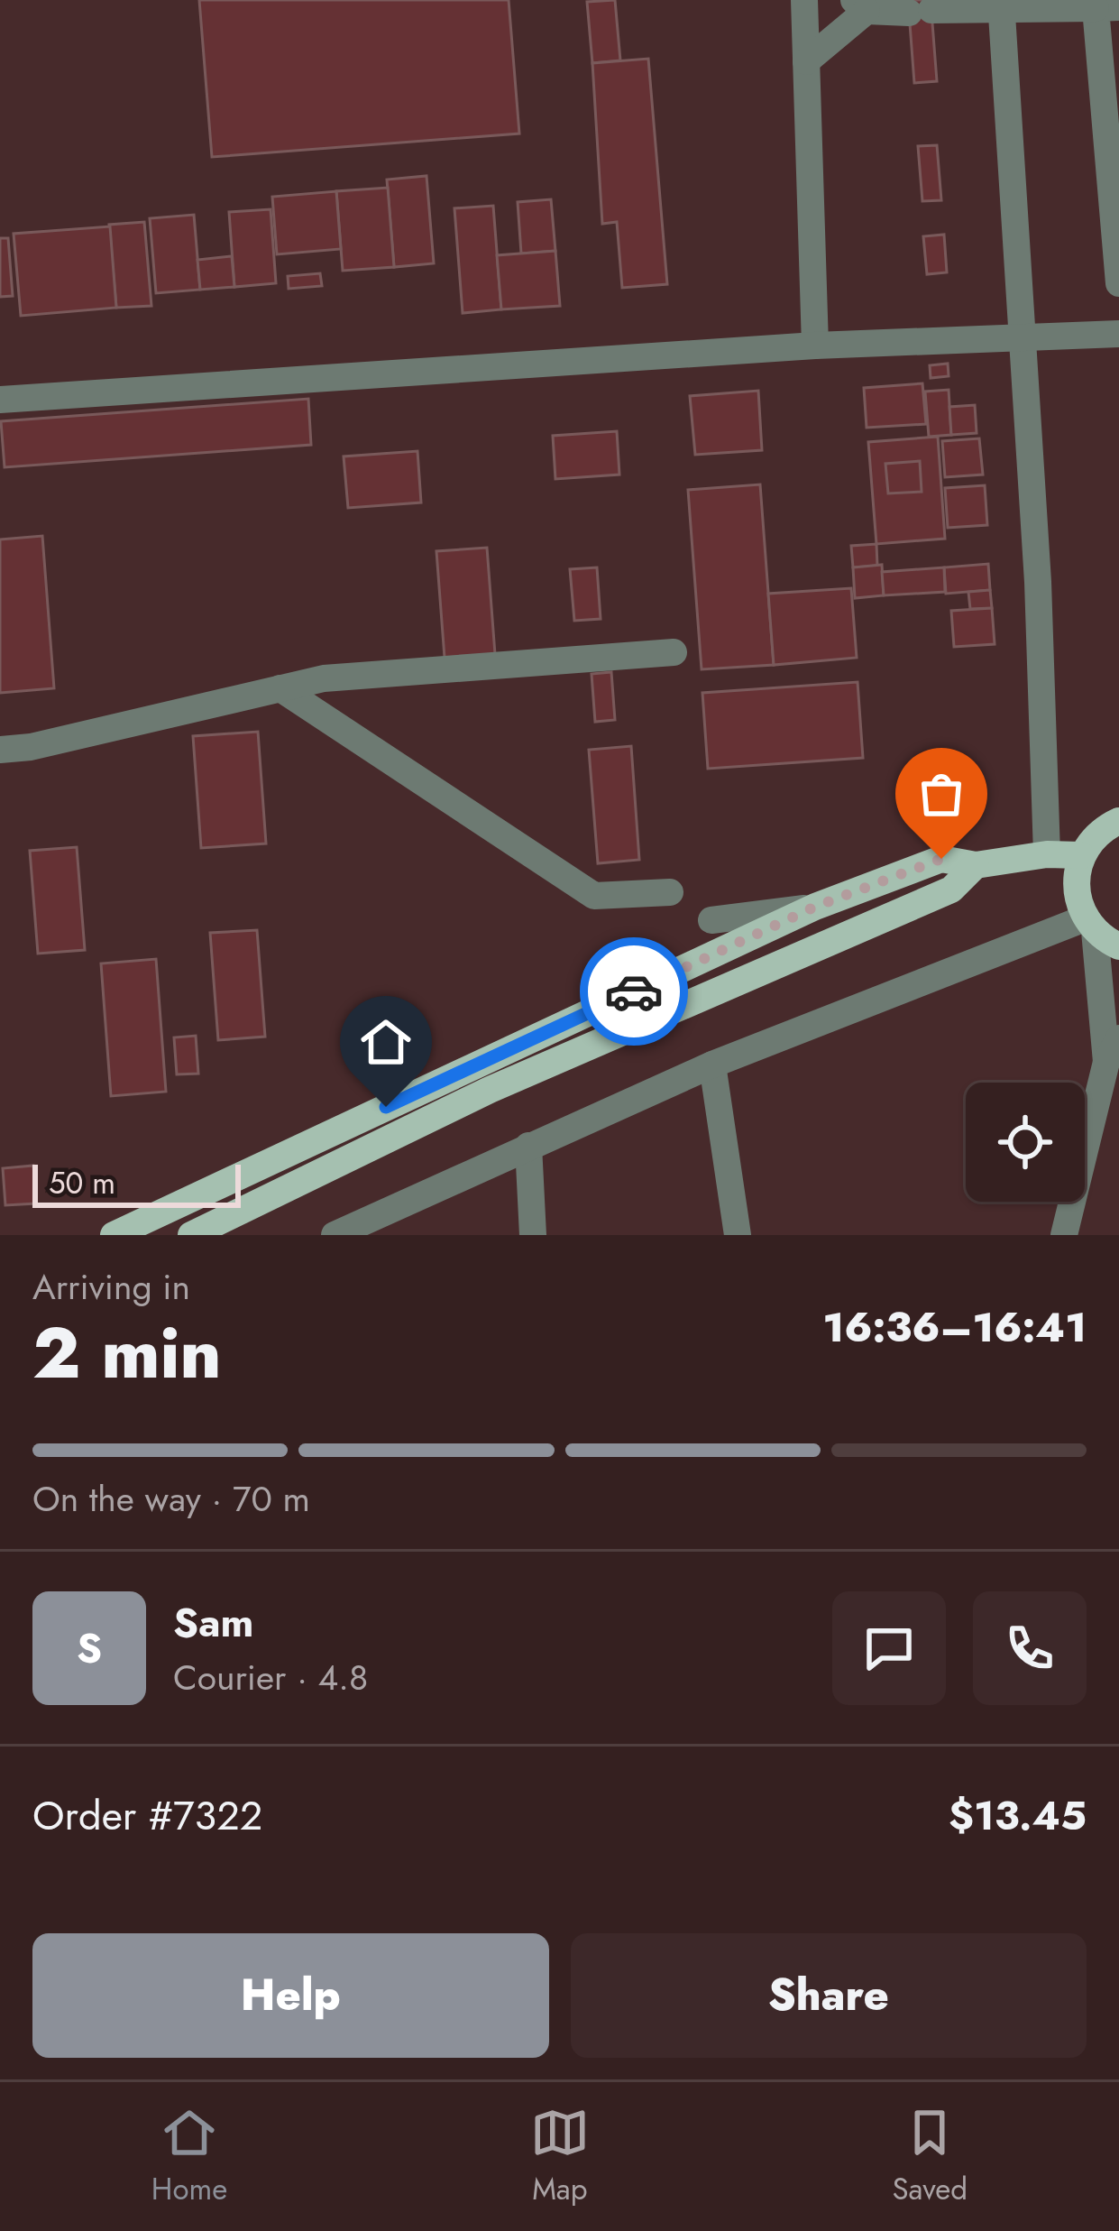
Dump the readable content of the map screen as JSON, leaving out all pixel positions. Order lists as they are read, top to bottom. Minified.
{"scale_bar":"50 m","page":{"scale":"50 m","heading":["2 min","Arriving in","16:36–16:41"],"panel":["Sam","Courier · 4.8","Order #7322","$13.45"],"bar":"On the way · 70 m","round":"S","buttons":["Help","Share"],"tabs":["Home","Map","Saved"]}}
